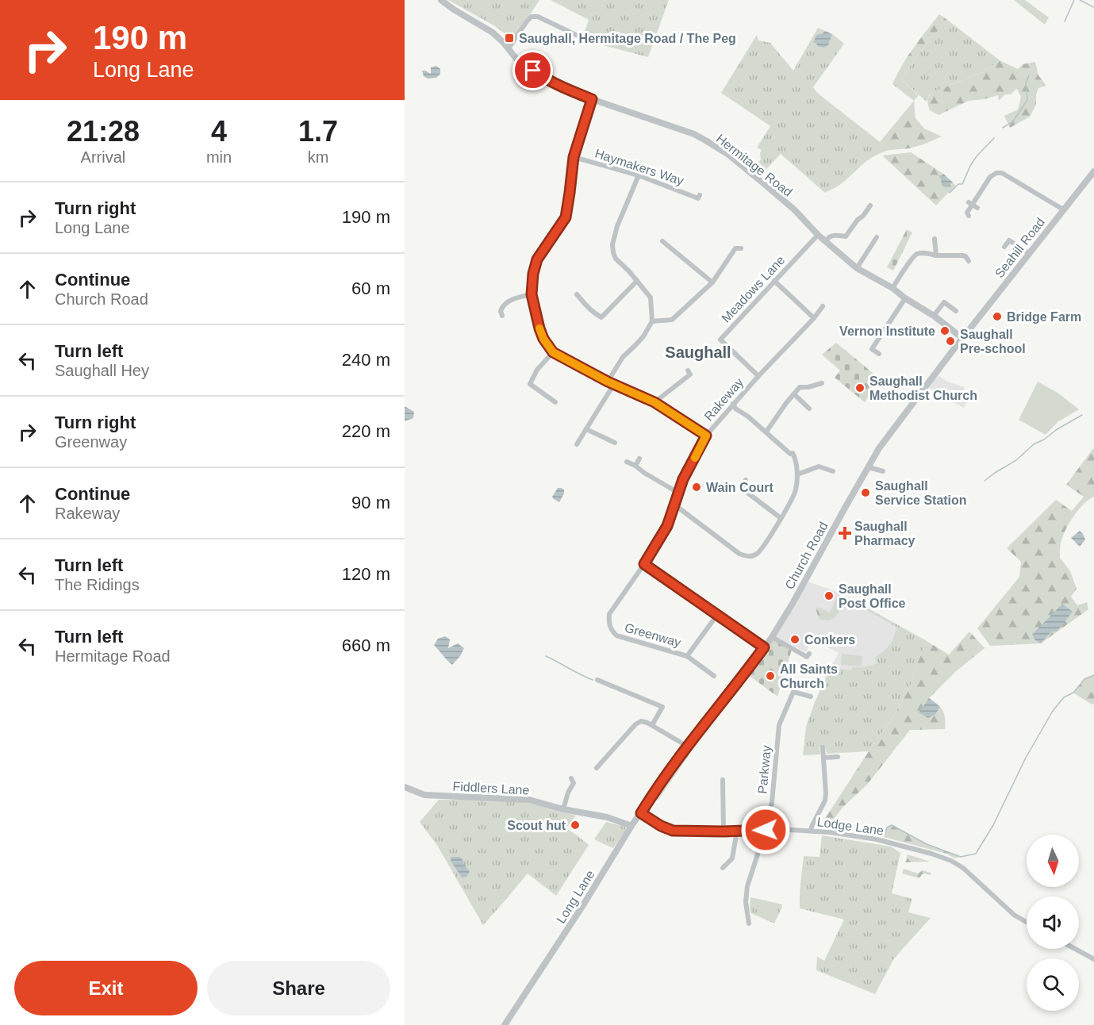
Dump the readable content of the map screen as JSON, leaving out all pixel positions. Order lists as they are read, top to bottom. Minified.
{"streets":{"street":["Hermitage Road","Haymakers Way","Seahill Road","Meadows Lane","Rakeway","Church Road","Greenway","Parkway","Fiddlers Lane","Lodge Lane","Long Lane"]},"crossings":[["Hermitage Road","Seahill Road"],["Hermitage Road","Meadows Lane"],["Hermitage Road","Church Road"],["Seahill Road","Church Road"],["Meadows Lane","Rakeway"],["Rakeway","Greenway"],["Church Road","Long Lane"],["Parkway","Lodge Lane"],["Fiddlers Lane","Long Lane"],["Lodge Lane","Long Lane"]],"districts":["Saughall"],"places":{"transit":["Saughall, Hermitage Road / The Peg"],"other":["Bridge Farm","Vernon Institute","Saughall Pre-school","Saughall Methodist Church","Wain Court","Saughall Service Station","Saughall Post Office","Conkers","All Saints Church","Scout hut"],"health":["Saughall Pharmacy"]},"north":"bottom","page":{"turn":["190 m","Long Lane"],"eta":["21:28","Arrival","4","min","1.7","km"],"list":[{"name":"Turn right","note":"Long Lane","value":"190 m"},{"name":"Continue","note":"Church Road","value":"60 m"},{"name":"Turn left","note":"Saughall Hey","value":"240 m"},{"name":"Turn right","note":"Greenway","value":"220 m"},{"name":"Continue","note":"Rakeway","value":"90 m"},{"name":"Turn left","note":"The Ridings","value":"120 m"},{"name":"Turn left","note":"Hermitage Road","value":"660 m"}],"buttons":["Exit","Share"]}}
